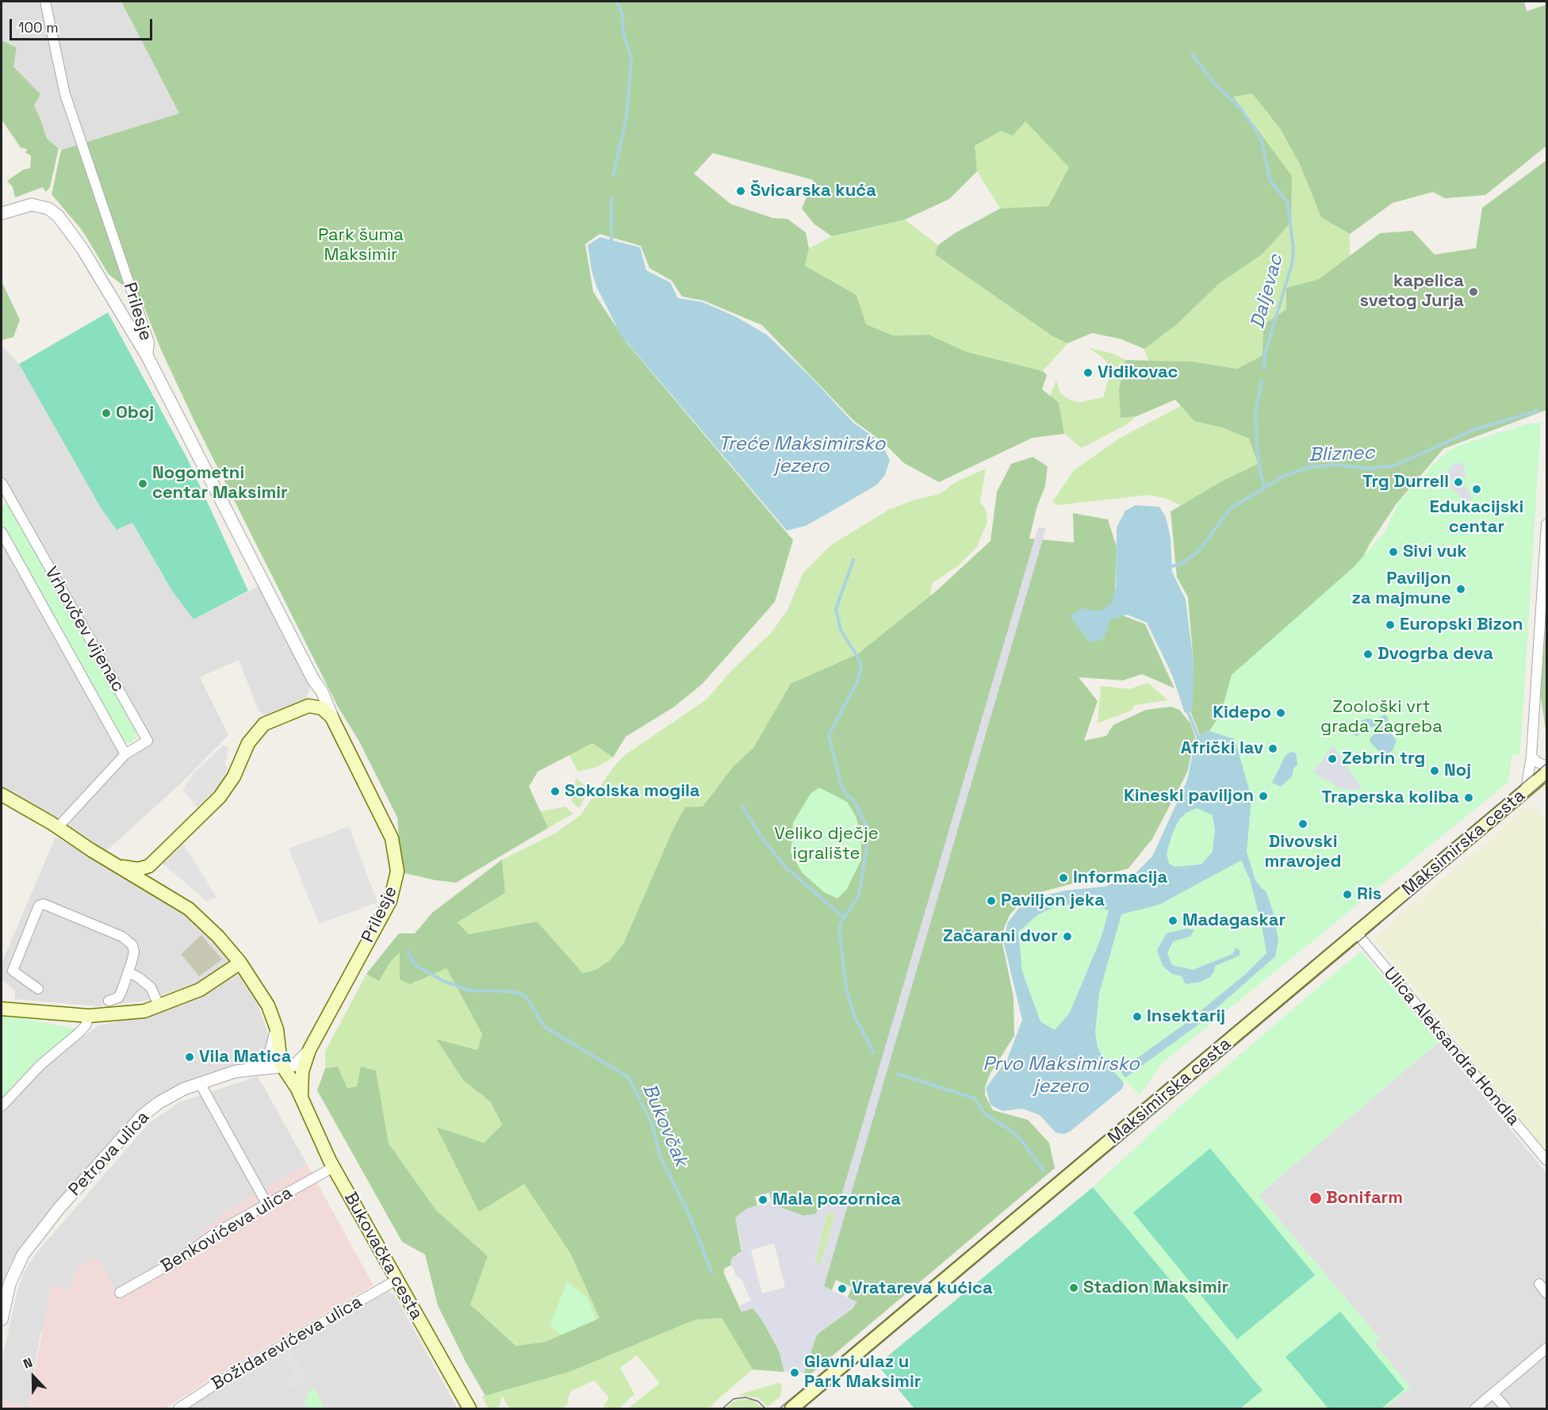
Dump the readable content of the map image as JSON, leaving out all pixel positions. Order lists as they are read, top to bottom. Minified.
{"streets":{"main road":["Prilesje","Maksimirska cesta","Bukovačka cesta"],"street":["Vrhovčev vijenac","Ulica Aleksandra Hondla","Petrova ulica","Benkovićeva ulica","Božidarevićeva ulica"]},"crossings":[["Prilesje","Petrova ulica"],["Prilesje","Bukovačka cesta"],["Vrhovčev vijenac","Bukovačka cesta"],["Maksimirska cesta","Ulica Aleksandra Hondla"],["Petrova ulica","Bukovačka cesta"],["Benkovićeva ulica","Bukovačka cesta"],["Bukovačka cesta","Božidarevićeva ulica"]],"water":["Daljevac","Treće Maksimirsko jezero","Bliznec","Prvo Maksimirsko jezero","Bukovčak"],"parks":["Park šuma Maksimir","Zoološki vrt grada Zagreba","Veliko dječje igralište"],"places":["Švicarska kuća","kapelica svetog Jurja","Vidikovac","Oboj","Trg Durrell","Nogometni centar Maksimir","Edukacijski centar","Sivi vuk","Paviljon za majmune","Europski Bizon","Dvogrba deva","Kidepo","Afrički lav","Zebrin trg","Noj","Sokolska mogila","Kineski paviljon","Traperska koliba","Divovski mravojed","Informacija","Ris","Paviljon jeka","Madagaskar","Začarani dvor","Insektarij","Vila Matica","Bonifarm","Mala pozornica","Stadion Maksimir","Vratareva kućica","Glavni ulaz u Park Maksimir"],"scale_bar":"100 m","north":"top"}
